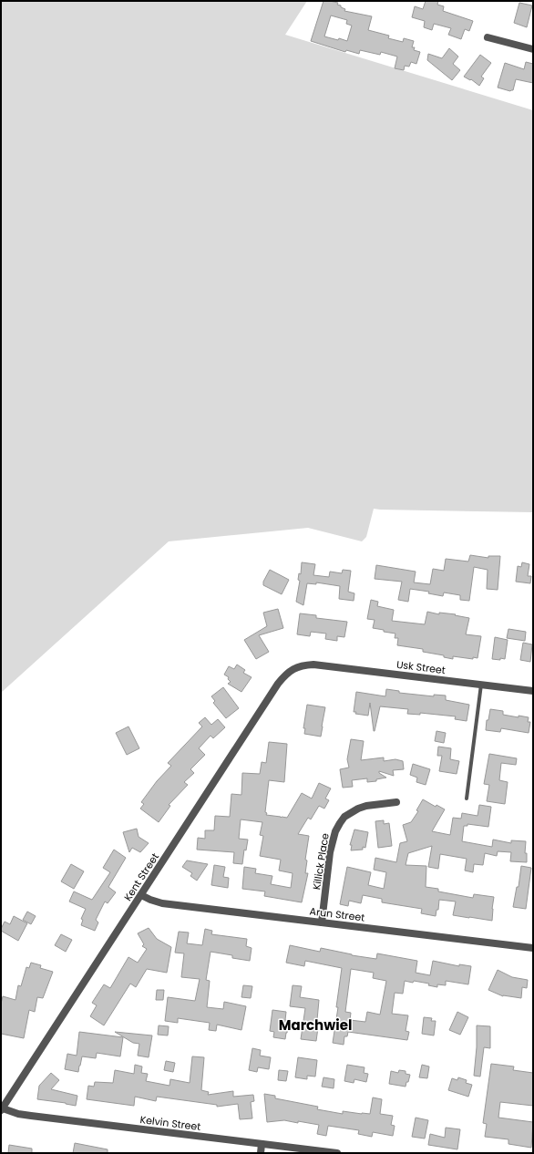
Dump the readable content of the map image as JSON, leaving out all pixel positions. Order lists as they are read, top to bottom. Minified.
{"streets":{"street":["Usk Street","Killick Place","Kent Street","Arun Street","Kelvin Street"]},"crossings":[["Usk Street","Kent Street"],["Killick Place","Arun Street"],["Kent Street","Arun Street"],["Kent Street","Kelvin Street"]],"districts":["Marchwiel"]}
